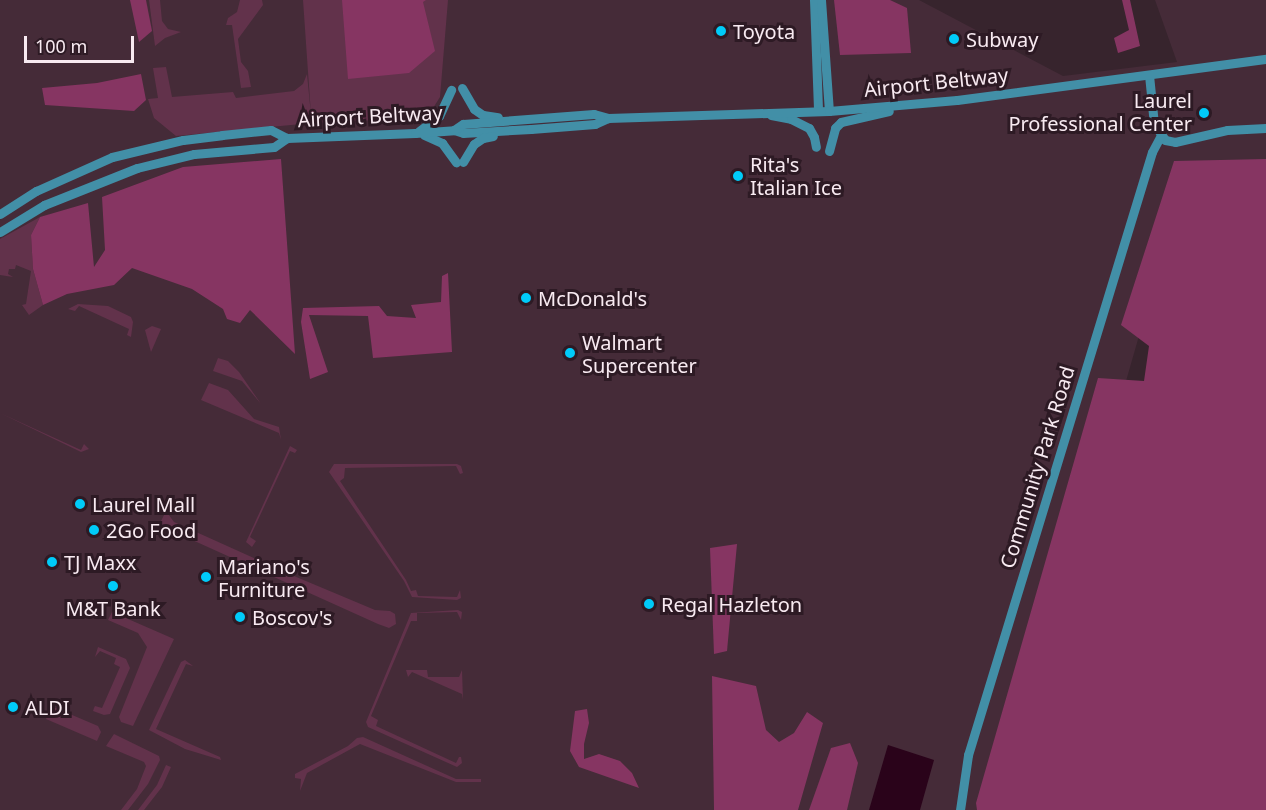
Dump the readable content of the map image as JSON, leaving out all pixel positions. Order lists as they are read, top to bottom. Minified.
{"streets":{"street":["Airport Beltway","Community Park Road"]},"places":["Toyota","Subway","Laurel Professional Center","Rita's Italian Ice","McDonald's","Walmart Supercenter","Laurel Mall","2Go Food","TJ Maxx","Mariano's Furniture","M&T Bank","Regal Hazleton","Boscov's","ALDI"],"scale_bar":"100 m"}
